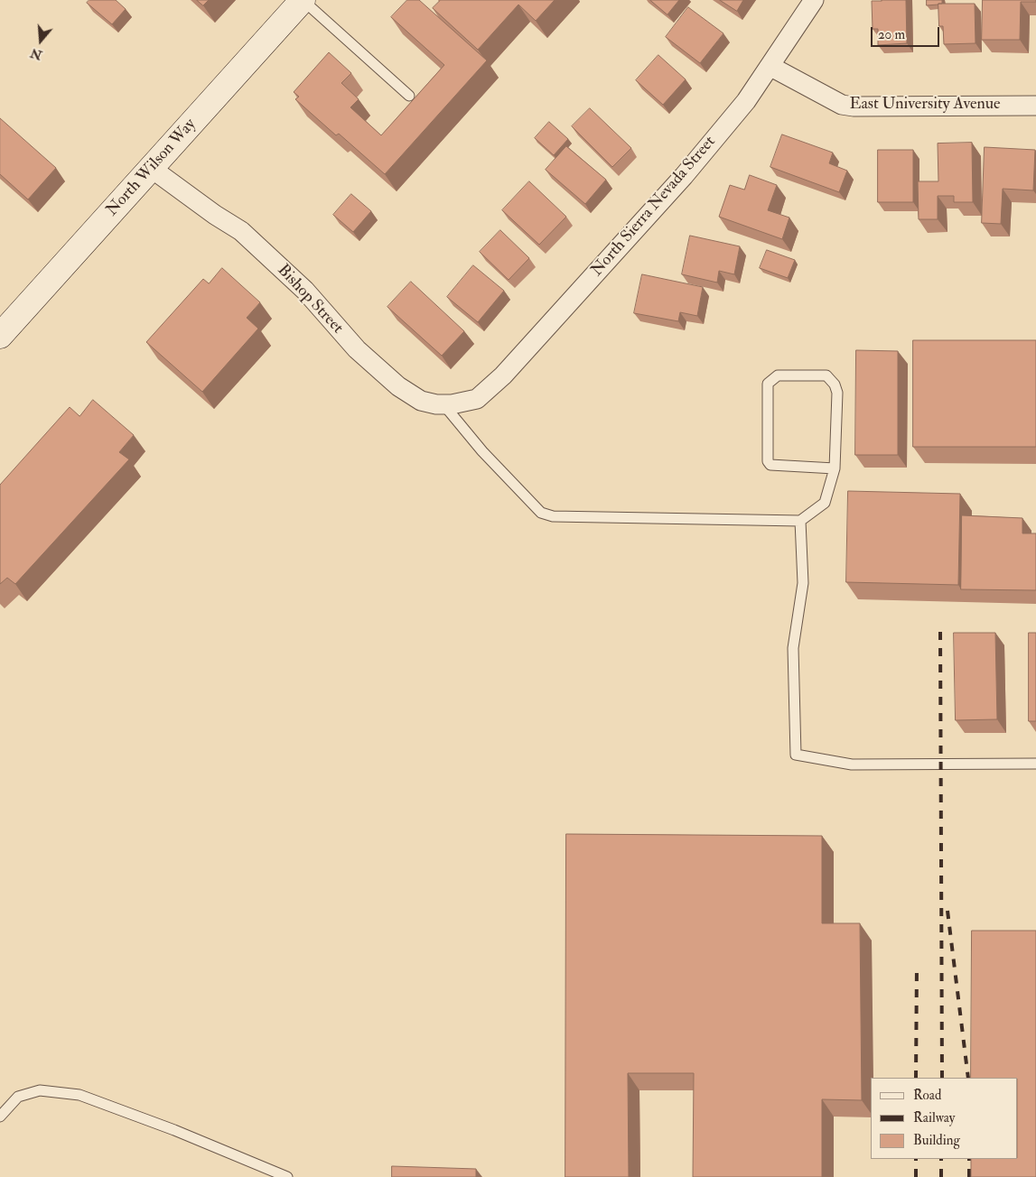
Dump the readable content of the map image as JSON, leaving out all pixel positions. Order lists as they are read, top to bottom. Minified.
{"streets":{"main road":["North Wilson Way"],"street":["East University Avenue","North Sierra Nevada Street","Bishop Street"]},"crossings":[["East University Avenue","North Sierra Nevada Street"],["North Wilson Way","Bishop Street"],["North Sierra Nevada Street","Bishop Street"]],"legend":["Road","Railway","Building"],"scale_bar":"20 m","north":"bottom"}
